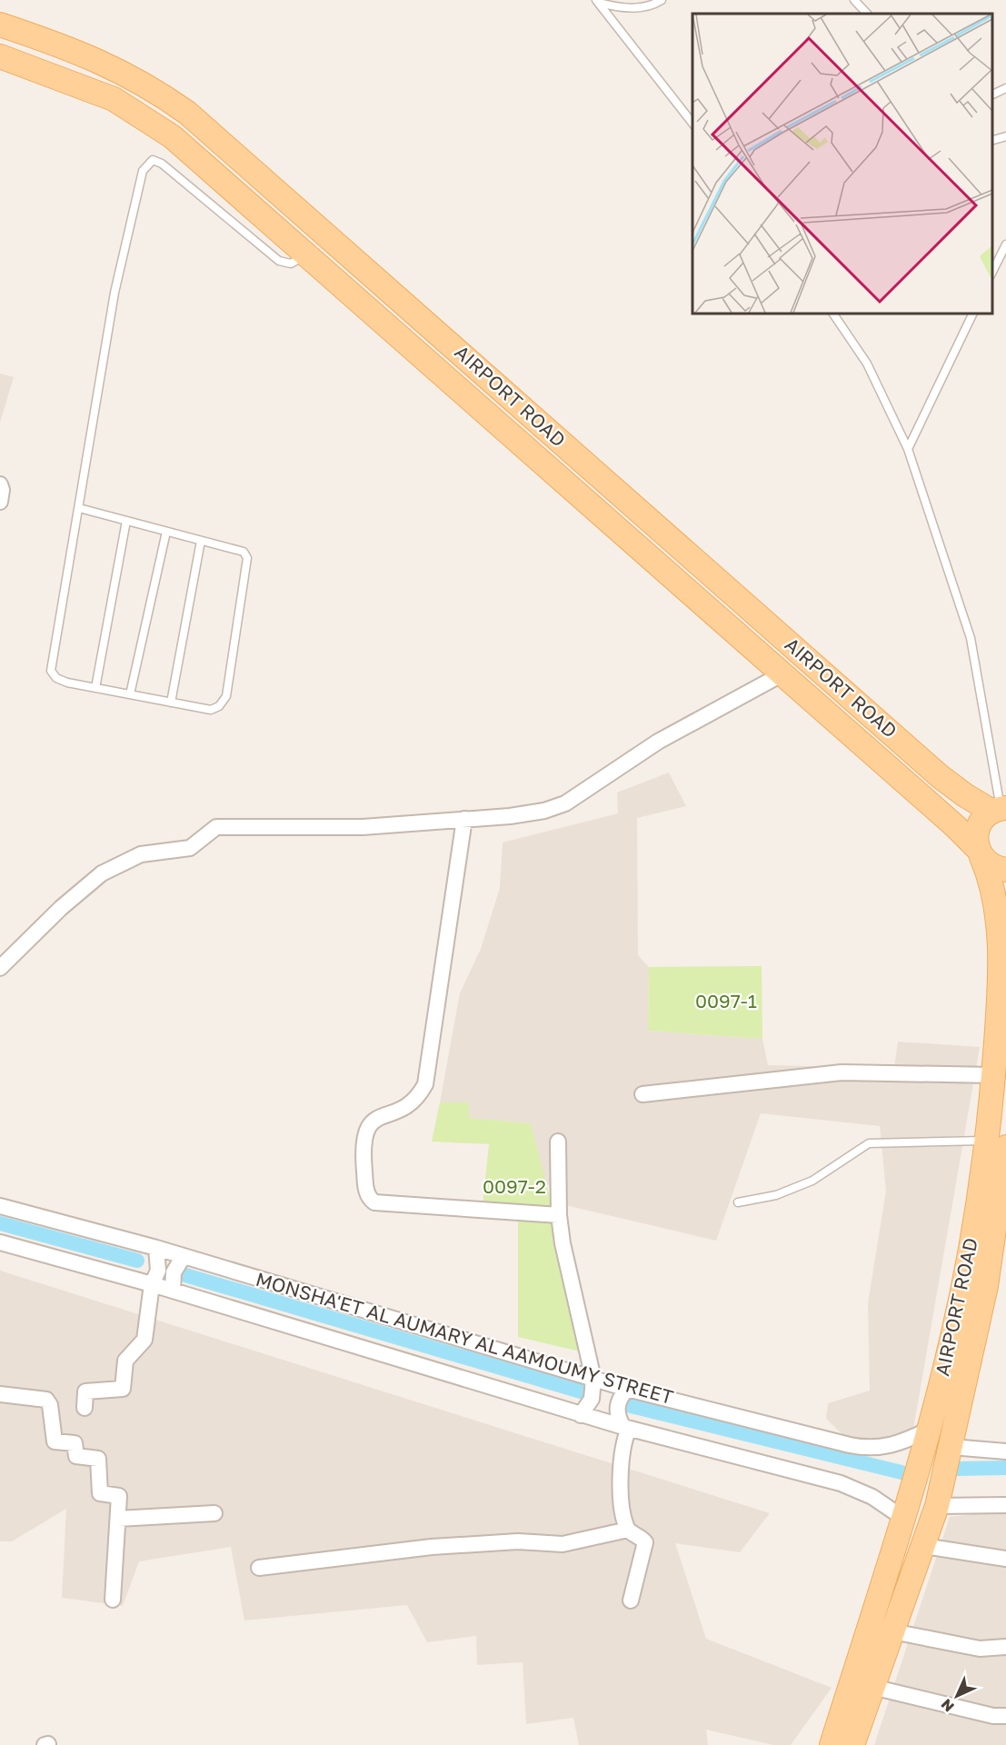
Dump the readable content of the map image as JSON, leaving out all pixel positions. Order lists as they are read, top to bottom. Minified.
{"streets":{"main road":["AIRPORT ROAD"],"street":["MONSHA'ET AL AUMARY AL AAMOUMY STREET"]},"crossings":[["AIRPORT ROAD","MONSHA'ET AL AUMARY AL AAMOUMY STREET"]],"parks":["0097-1","0097-2"],"north":"bottom left"}
